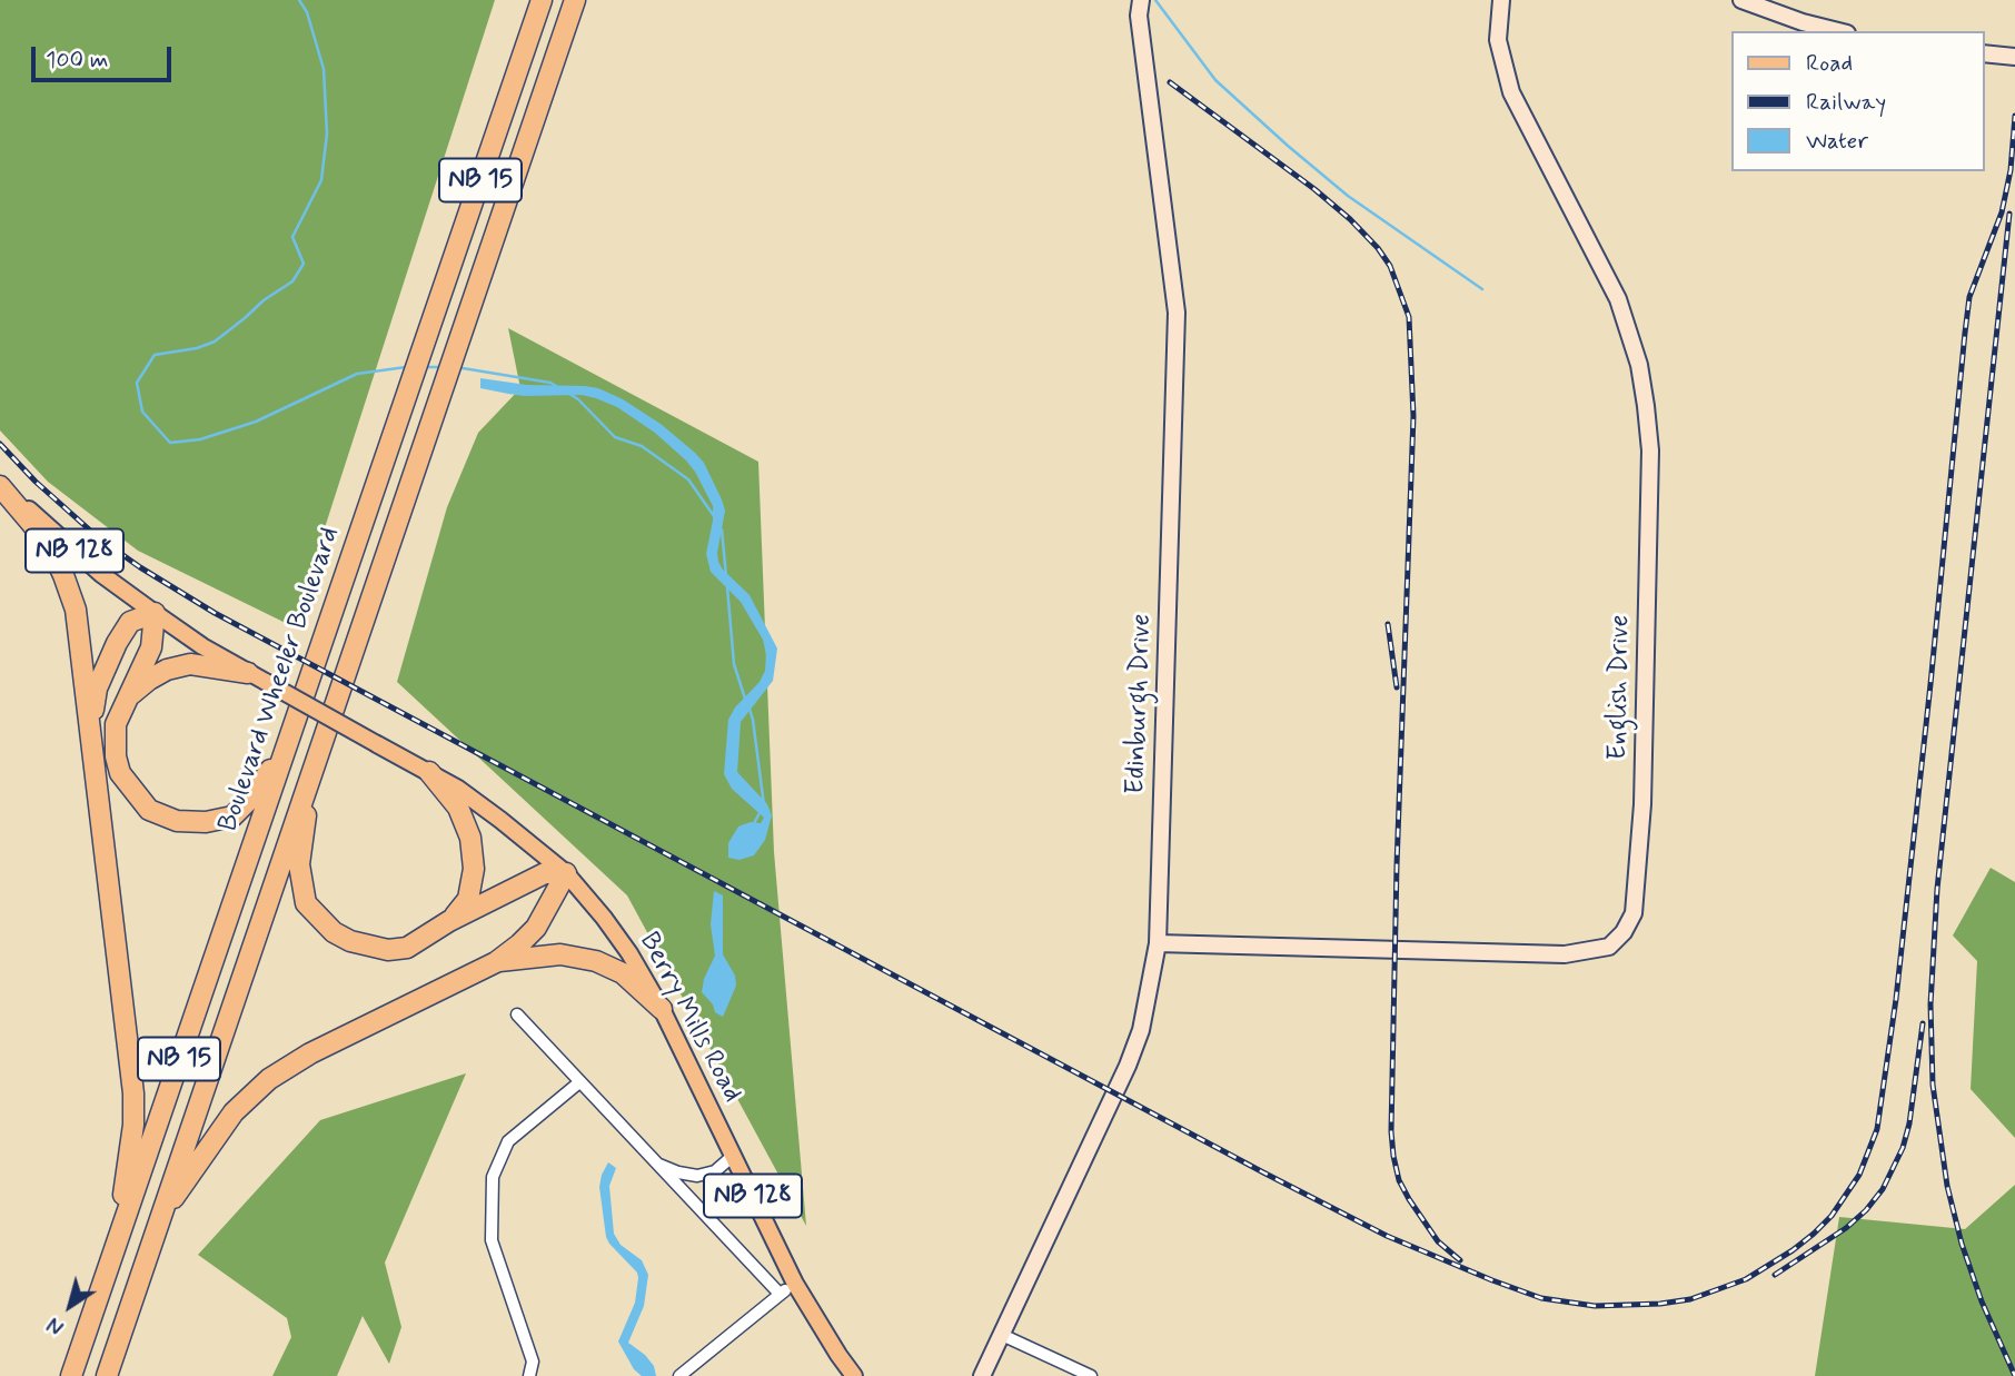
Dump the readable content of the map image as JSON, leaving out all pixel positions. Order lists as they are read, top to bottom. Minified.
{"streets":{"highway":["NB 15","Boulevard Wheeler Boulevard"],"main road":["NB 128","Berry Mills Road"],"street":["English Drive","Edinburgh Drive"]},"crossings":[["NB 128","Berry Mills Road"],["English Drive","Edinburgh Drive"]],"legend":["Road","Railway","Water"],"scale_bar":"100 m","north":"bottom left"}
